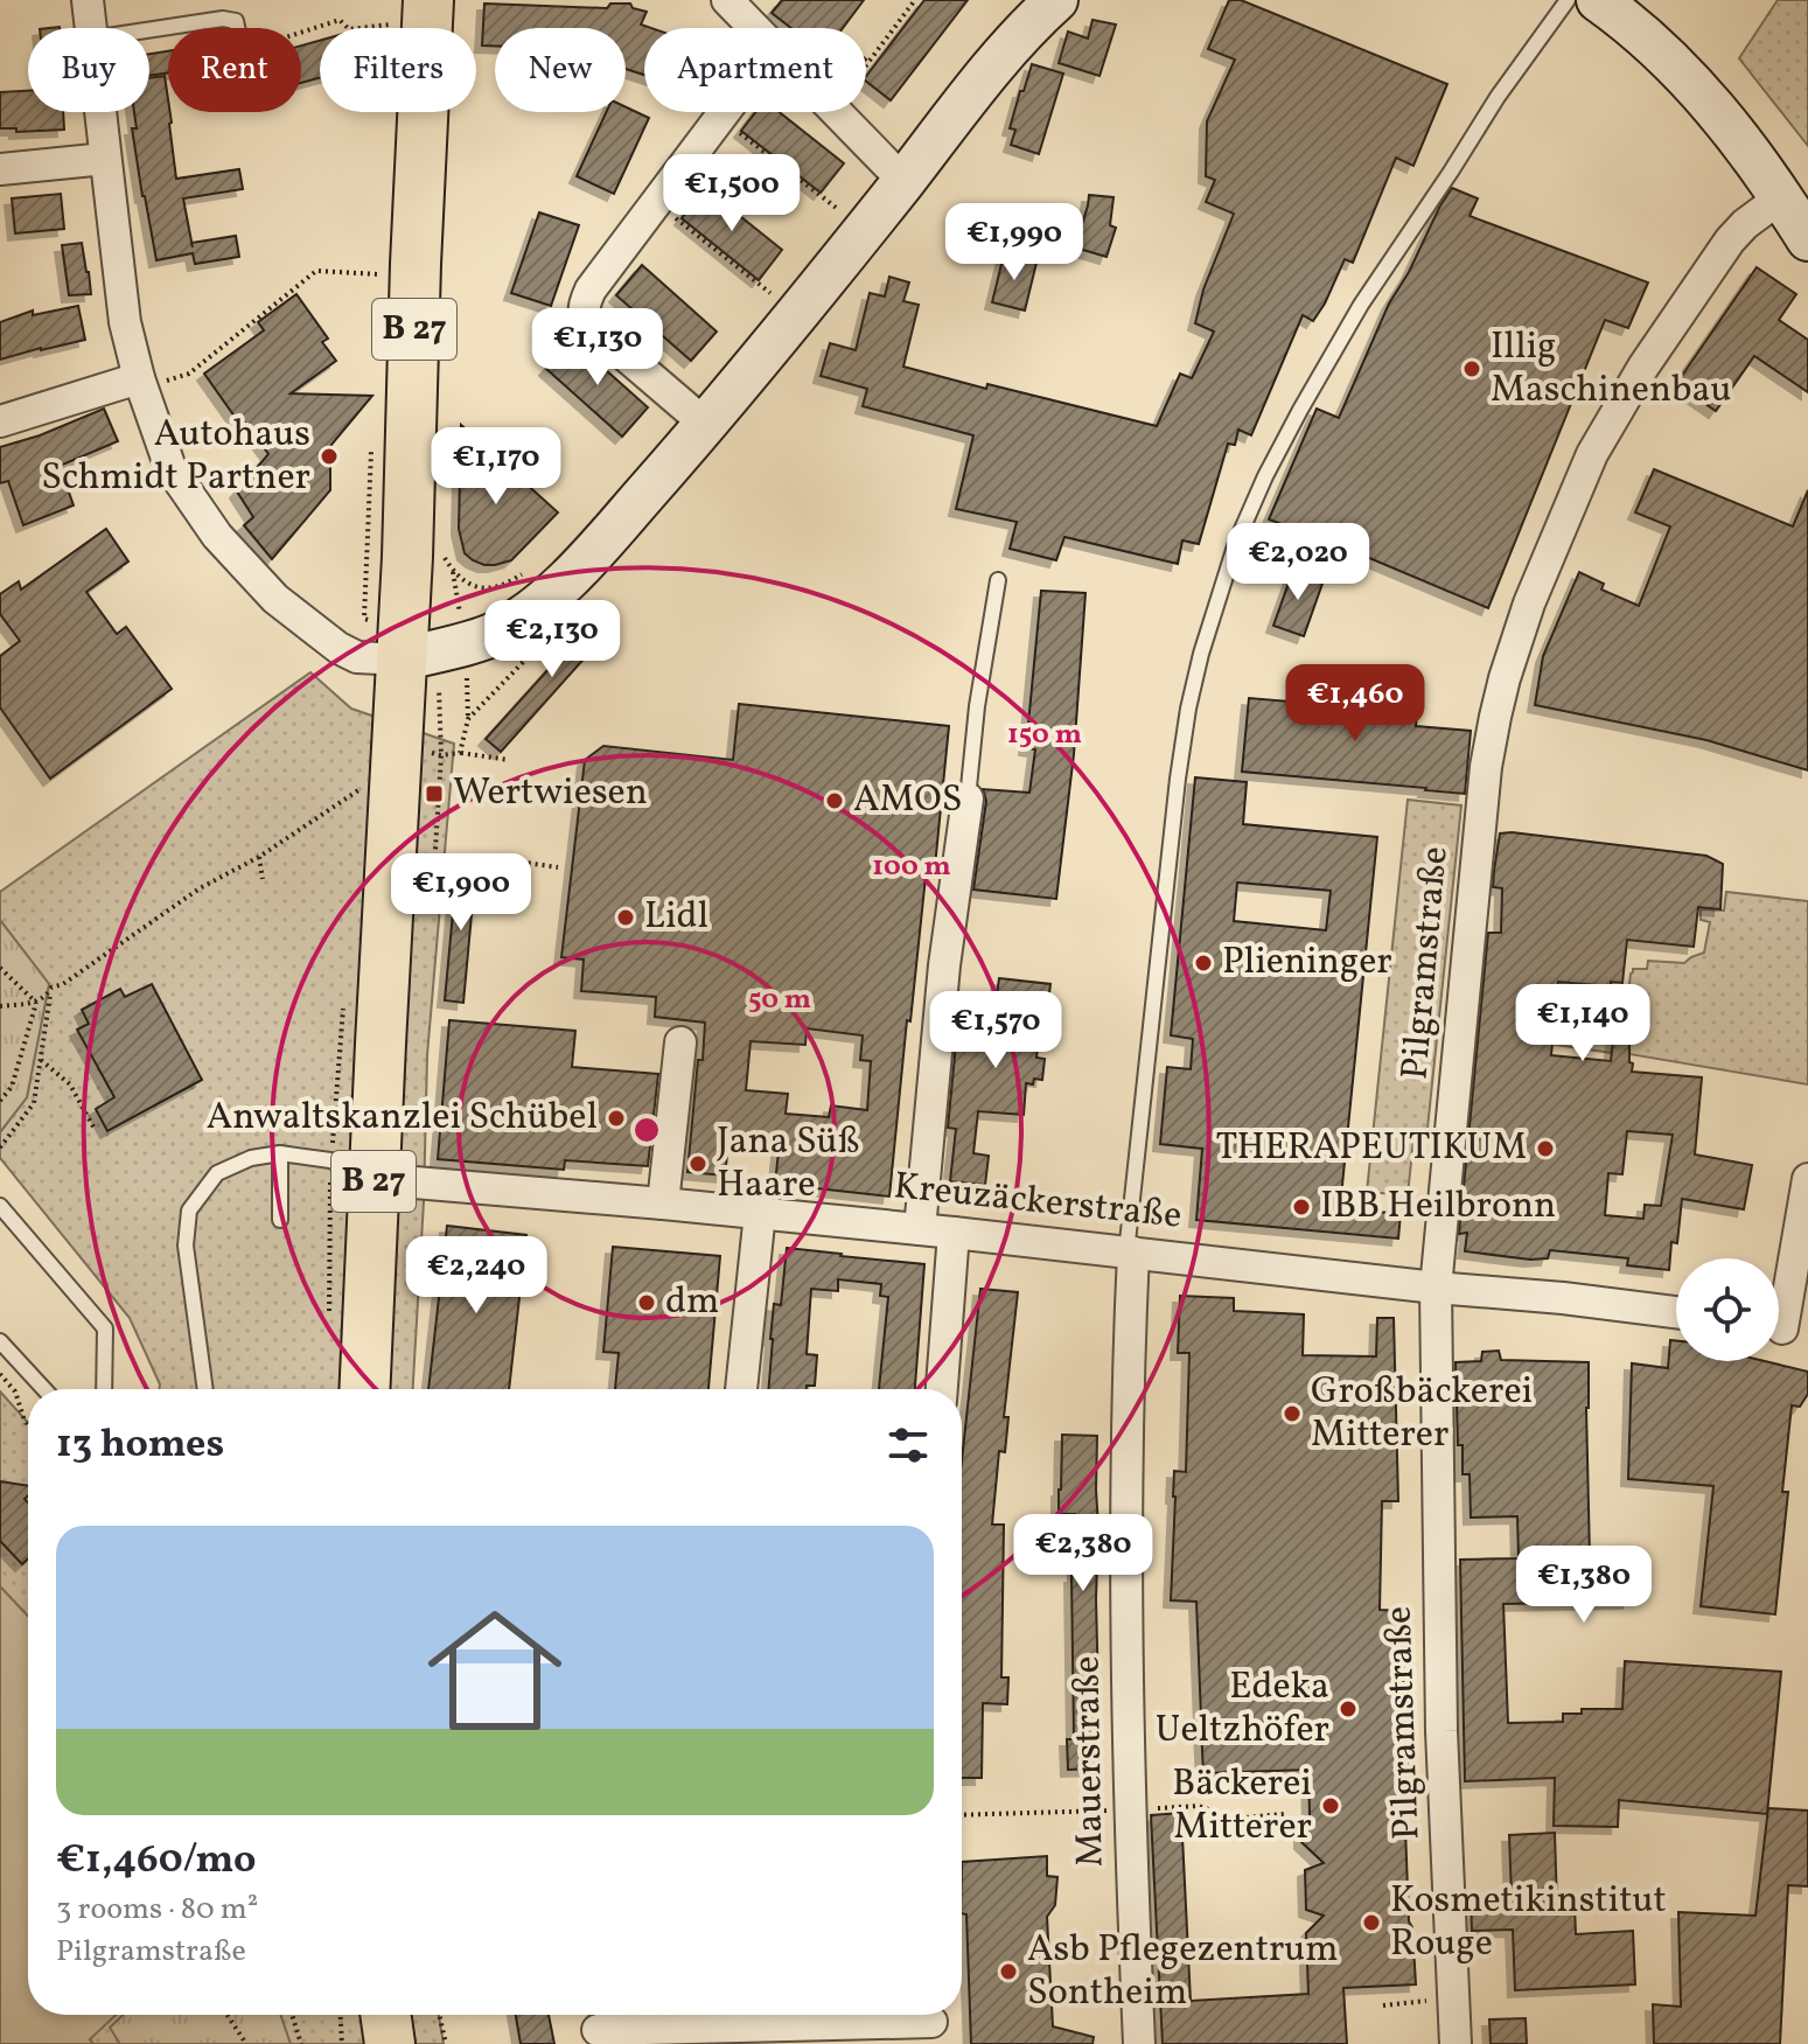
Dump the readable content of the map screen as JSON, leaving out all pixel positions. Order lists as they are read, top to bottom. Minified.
{"streets":{"main road":["B 27"],"street":["Pilgramstraße","Kreuzäckerstraße","Mauerstraße"]},"crossings":[["B 27","Kreuzäckerstraße"],["Pilgramstraße","Kreuzäckerstraße"],["Kreuzäckerstraße","Mauerstraße"]],"places":{"other":["Illig Maschinenbau","Autohaus Schmidt Partner","AMOS","Lidl","Plieninger","Anwaltskanzlei Schübel","THERAPEUTIKUM","Jana Süß Haare","IBB Heilbronn","dm","Großbäckerei Mitterer","Edeka Ueltzhöfer","Bäckerei Mitterer","Kosmetikinstitut Rouge","Asb Pflegezentrum Sontheim"],"transit":["Wertwiesen"]},"page":{"chip":["Buy","Rent","Filters","New","Apartment"],"price":["€1,500","€1,990","€1,130","€1,170","€2,020","€2,130","€1,460","€1,900","€1,140","€1,570","€2,240","€2,380","€1,380"],"heading":"13 homes","list":[{"name":"€1,460/mo","note":"3 rooms · 80 m² · Pilgramstraße"}]},"rings":["150 m","100 m","50 m"]}
